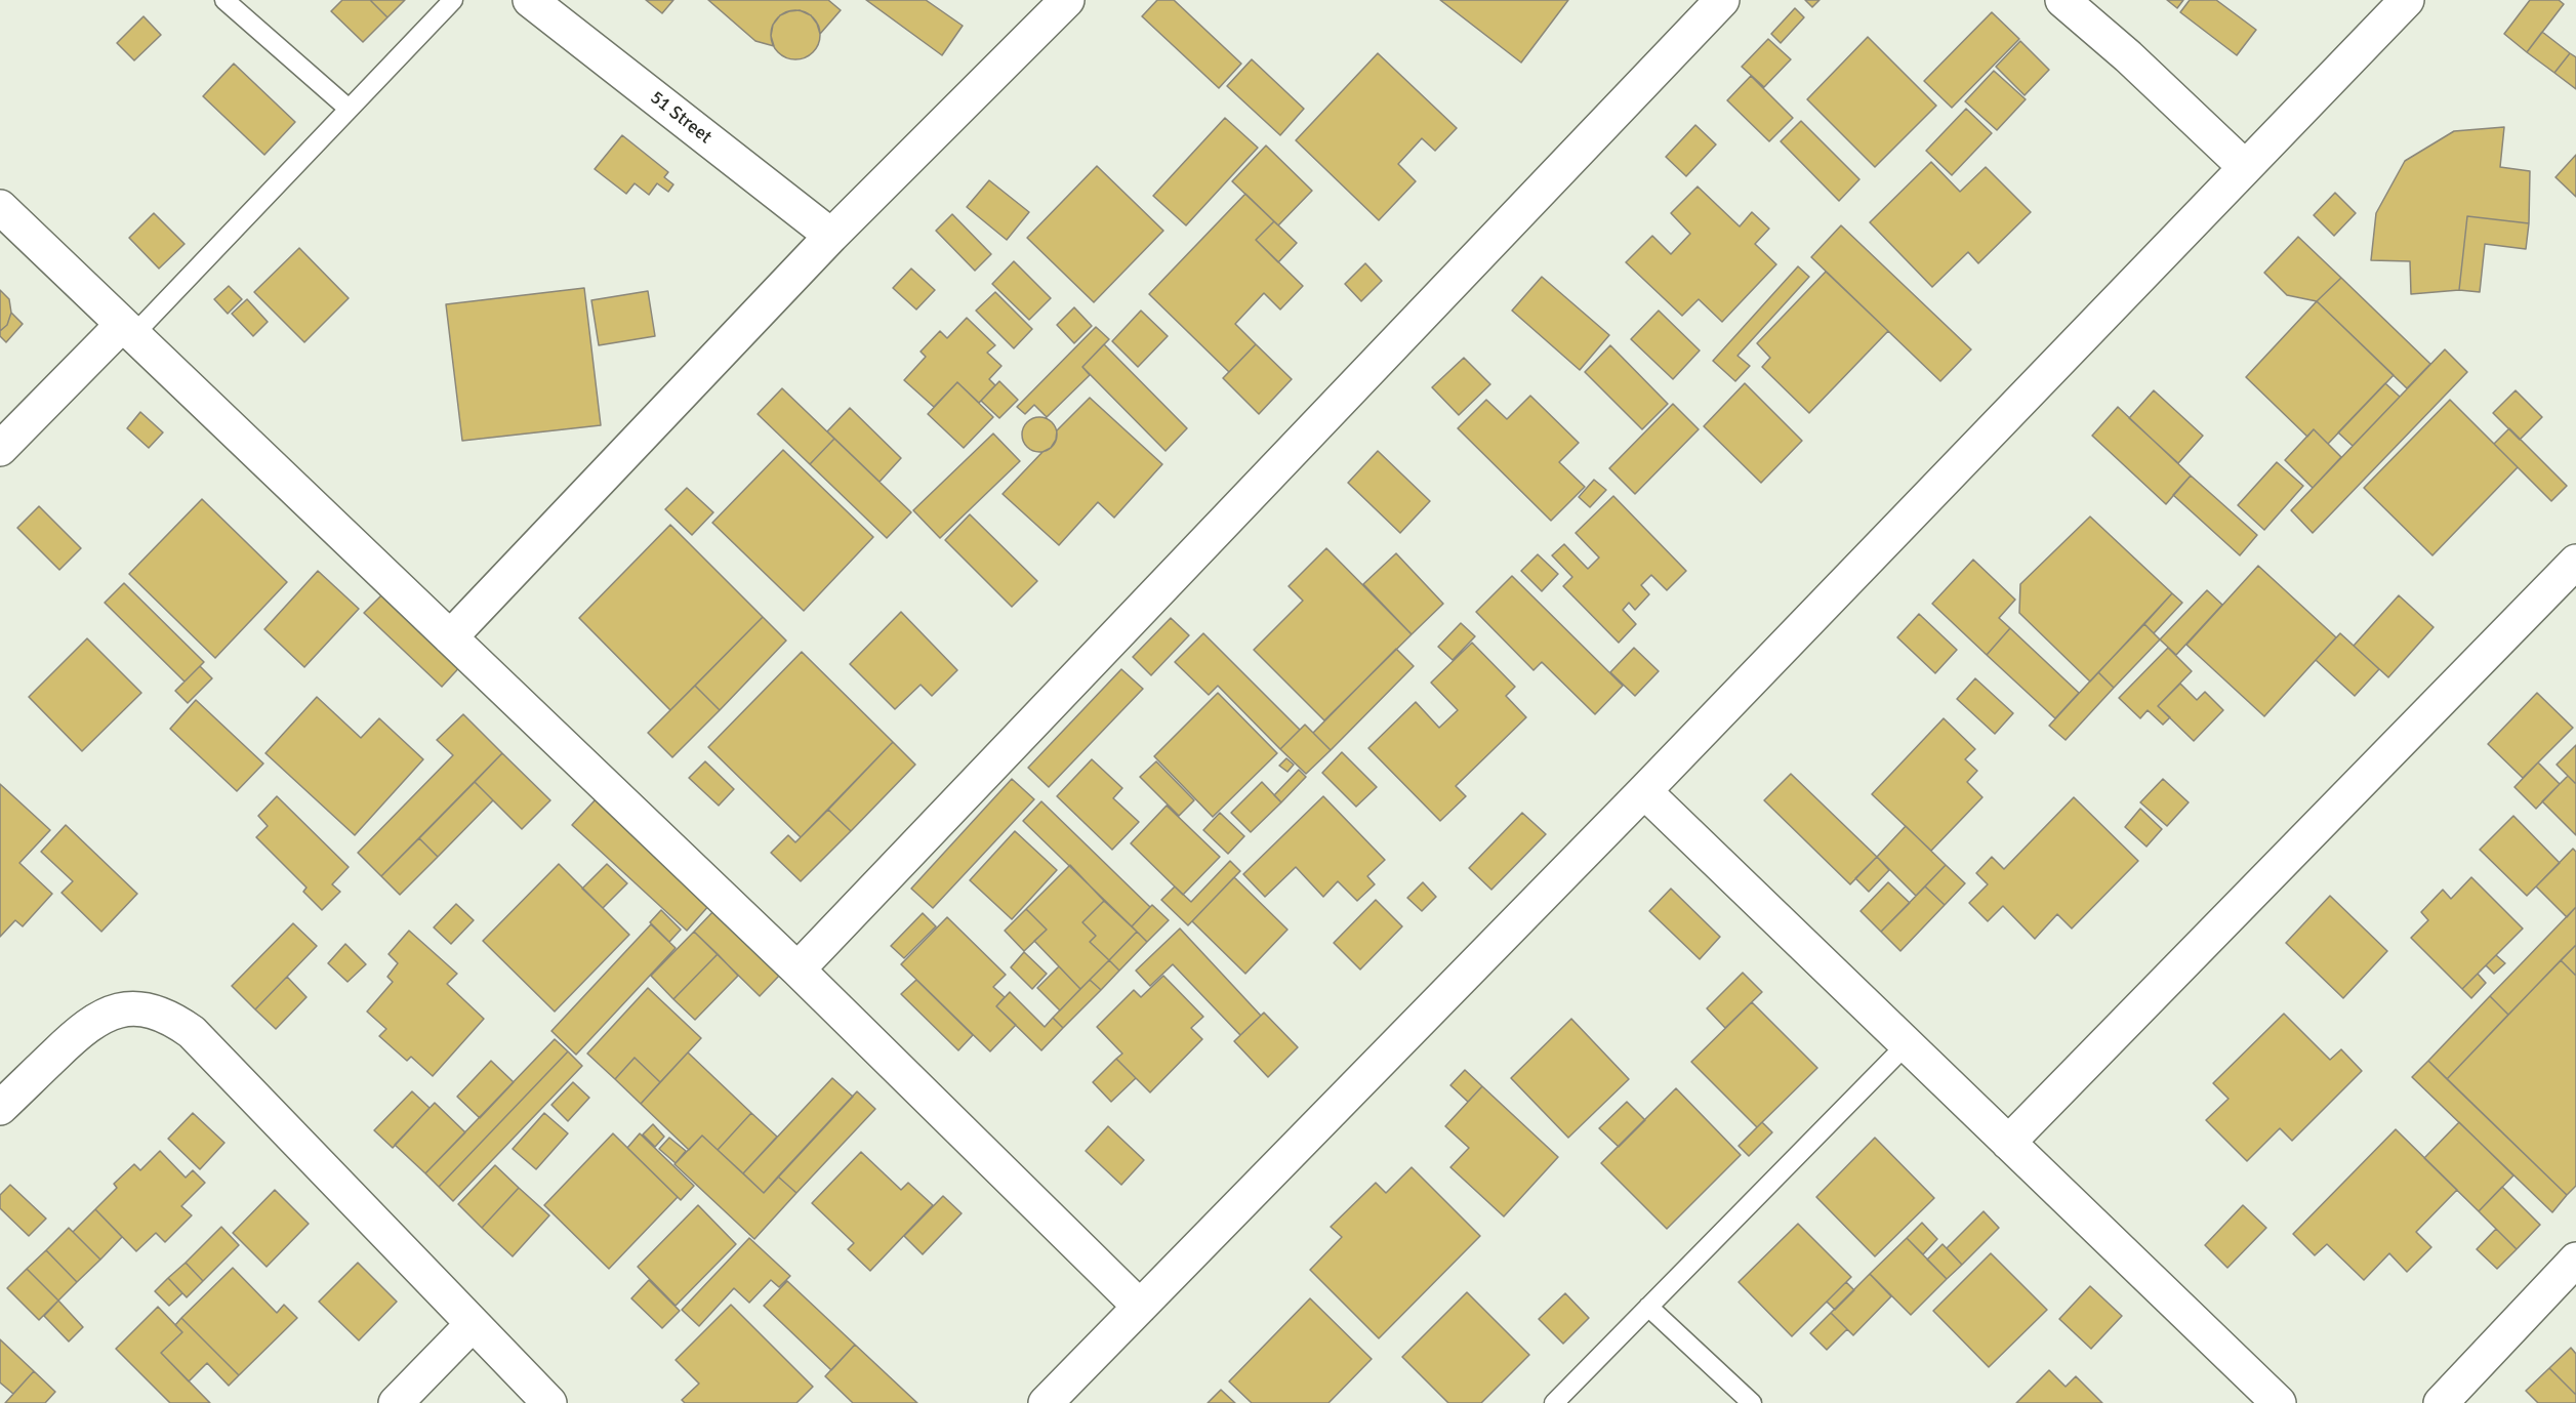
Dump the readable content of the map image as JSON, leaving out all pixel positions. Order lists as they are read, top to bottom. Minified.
{"streets":{"street":["51 Street"]}}
